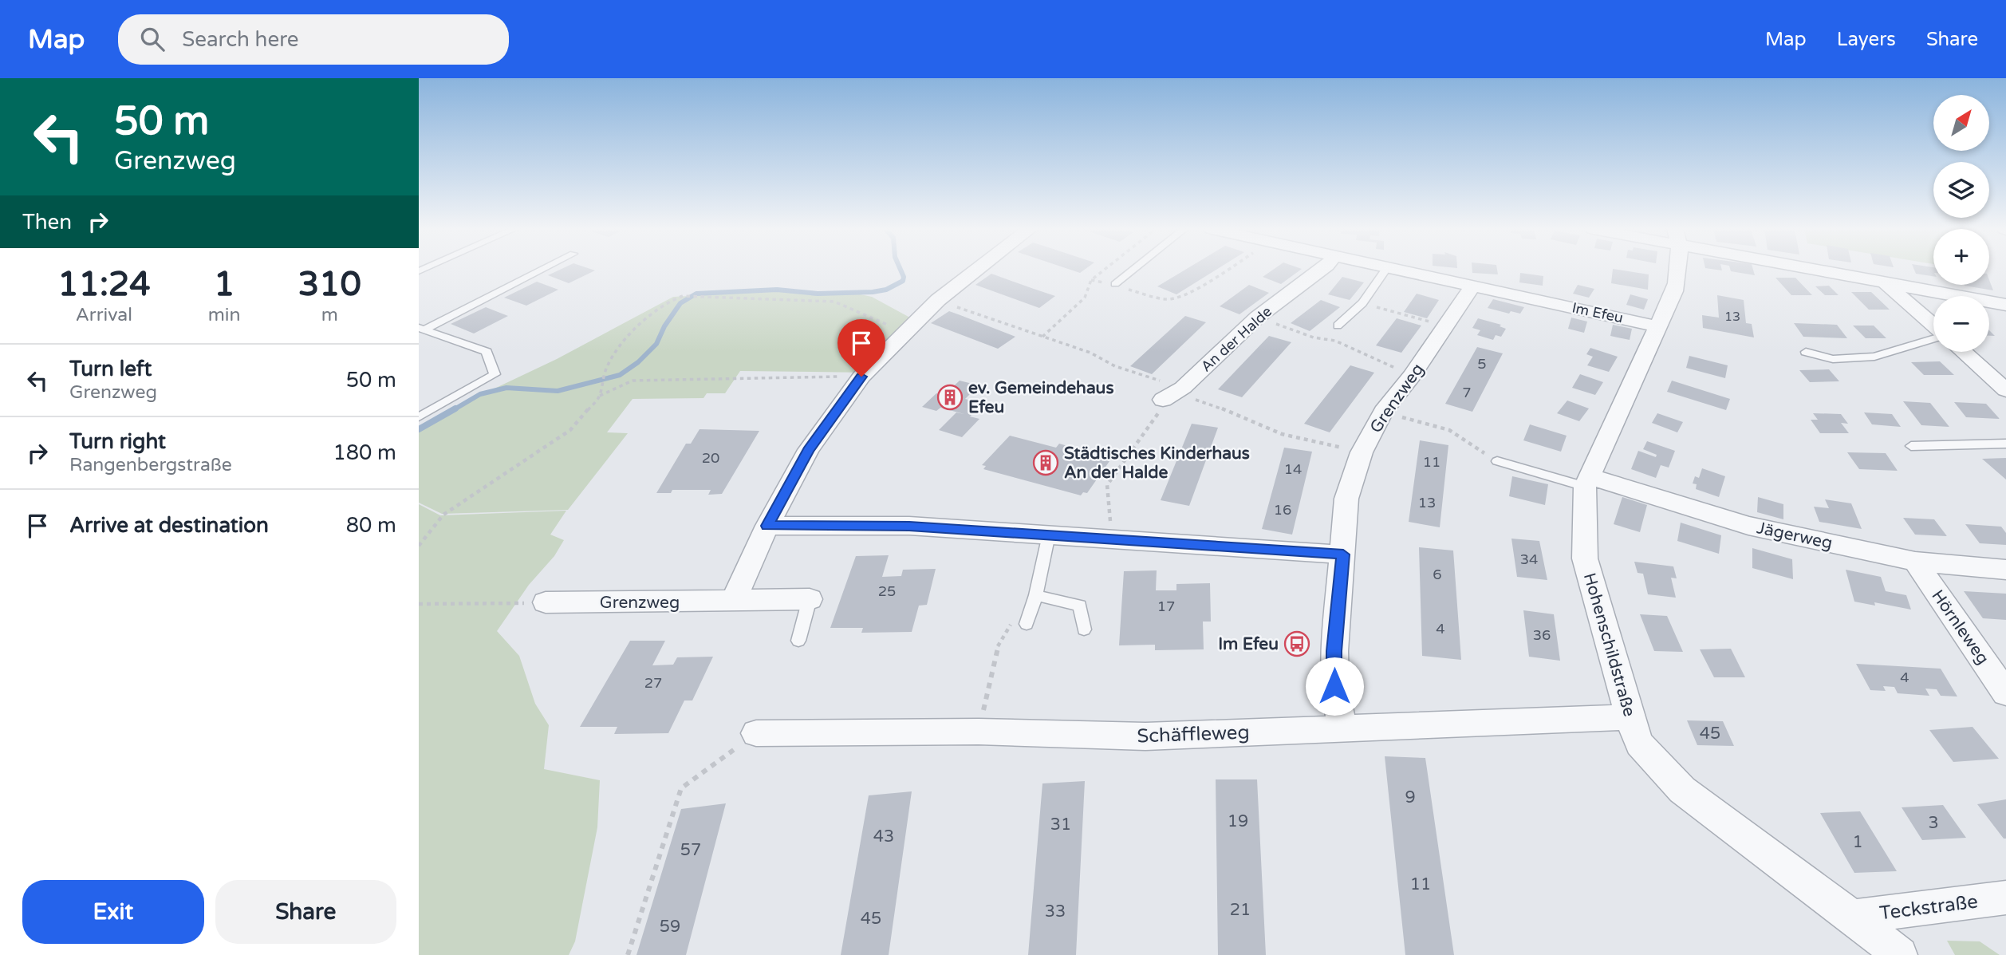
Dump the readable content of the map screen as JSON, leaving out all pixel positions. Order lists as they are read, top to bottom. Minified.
{"streets":{"street":["Im Efeu","An der Halde","Grenzweg","Jägerweg","Hörnleweg","Hohenschildstraße","Schäffleweg","Teckstraße"]},"crossings":[["Im Efeu","Grenzweg"],["Im Efeu","Hohenschildstraße"],["Grenzweg","Schäffleweg"],["Jägerweg","Hörnleweg"],["Jägerweg","Hohenschildstraße"],["Hohenschildstraße","Schäffleweg"],["Hohenschildstraße","Teckstraße"]],"places":{"building":["ev. Gemeindehaus Efeu","Städtisches Kinderhaus An der Halde"],"bus stop":["Im Efeu"]},"house_numbers":["13","5","7","20","11","14","13","16","34","6","25","17","4","36","4","27","45","9","19","3","31","43","1","57","11","21","33","45","59"],"north":"top right","page":{"header":"Map","search":"Search here","nav":["Map","Layers","Share"],"turn":["50 m","Grenzweg"],"map_buttons":["+","−"],"then":"Then","eta":["11:24","Arrival","1","min","310","m"],"list":[{"name":"Turn left","note":"Grenzweg","value":"50 m"},{"name":"Turn right","note":"Rangenbergstraße","value":"180 m"},{"name":"Arrive at destination","value":"80 m"}],"buttons":["Exit","Share"]}}
